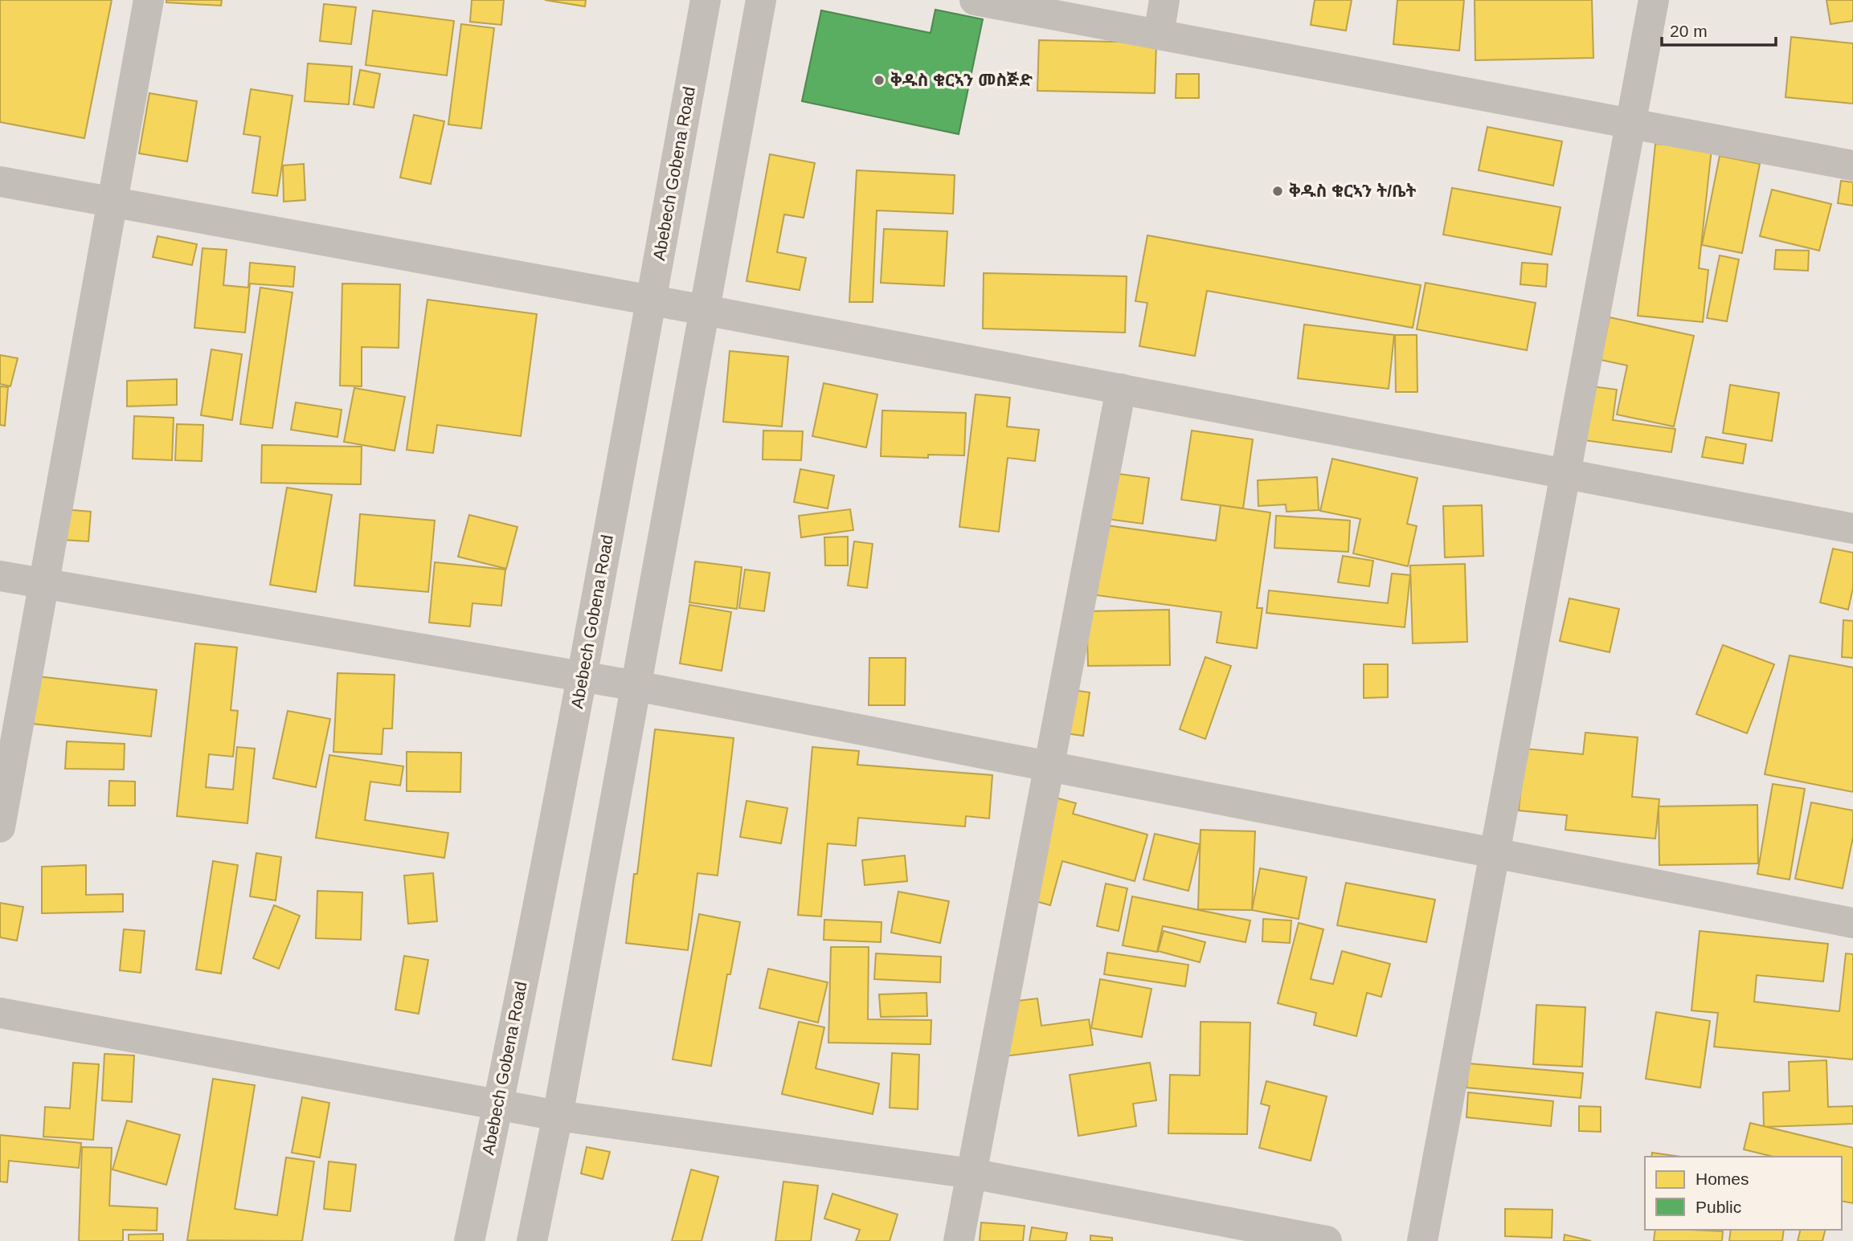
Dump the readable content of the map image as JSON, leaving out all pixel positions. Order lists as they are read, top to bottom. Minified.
{"streets":{"street":["Abebech Gobena Road"]},"places":["ቅዱስ ቁርኣን መስጅድ","ቅዱስ ቁርኣን ት/ቤት"],"legend":["Homes","Public"],"scale_bar":"20 m"}
